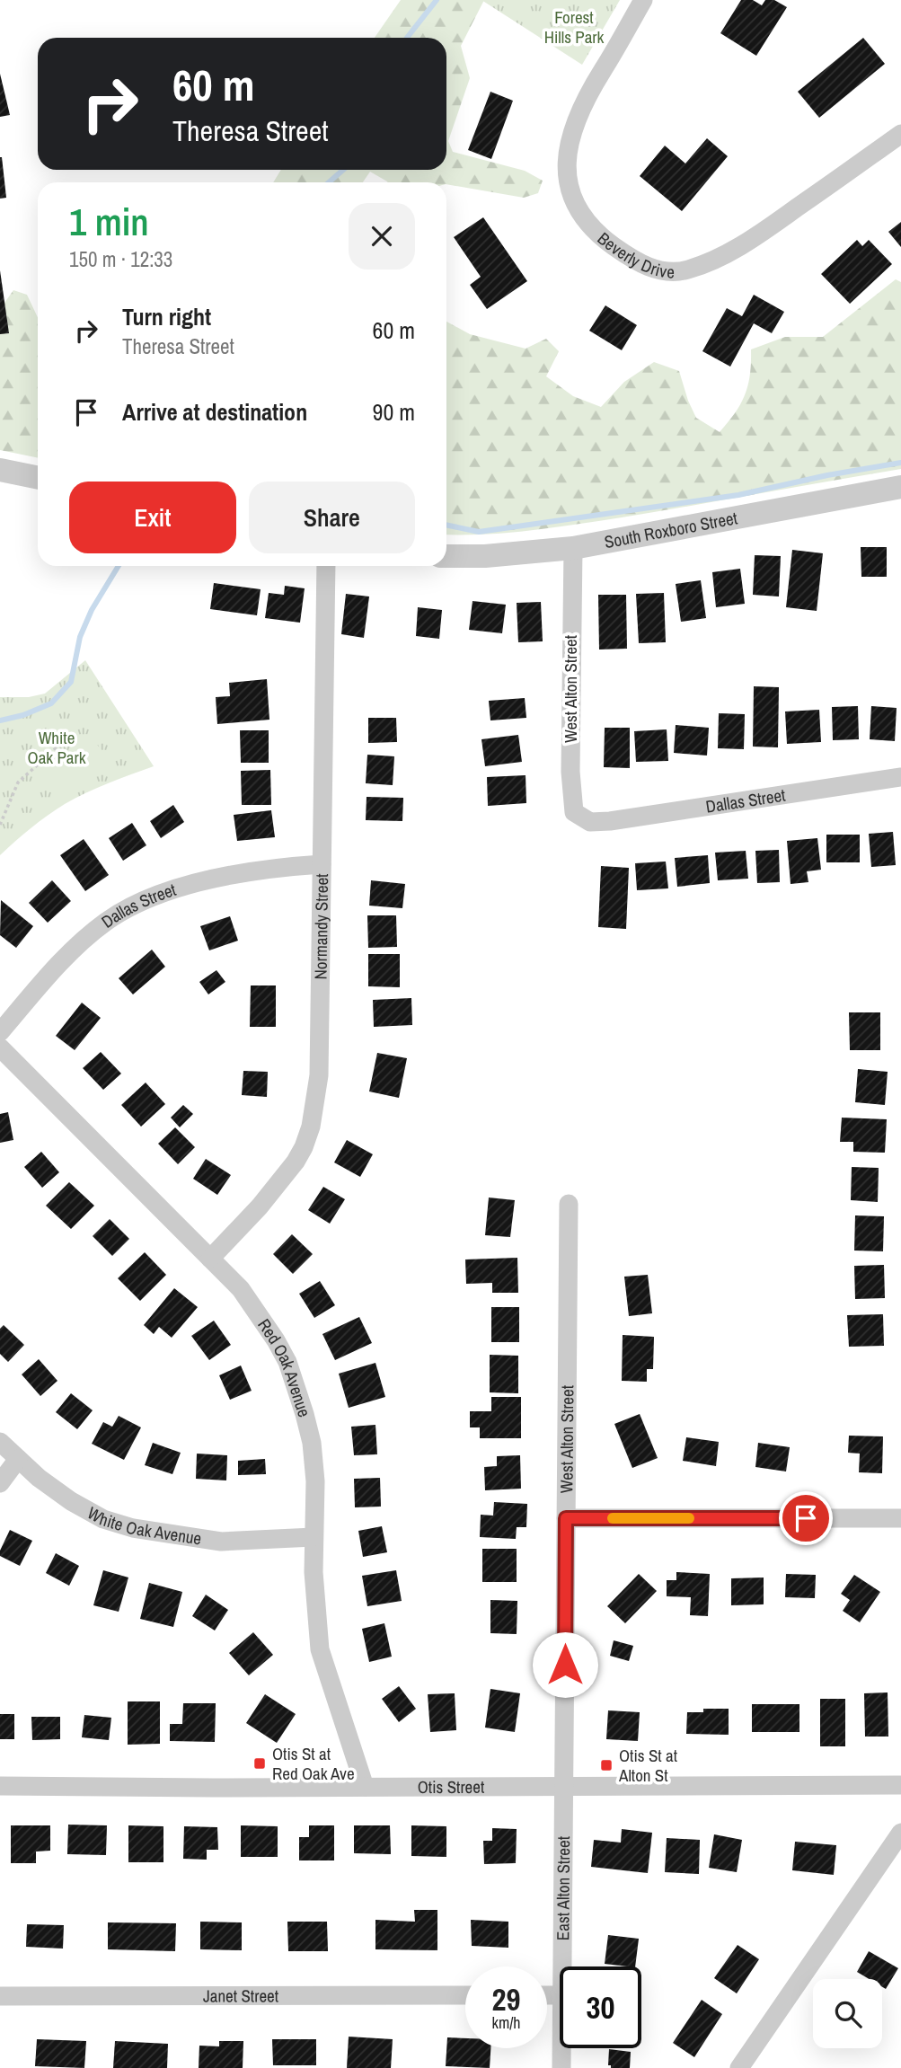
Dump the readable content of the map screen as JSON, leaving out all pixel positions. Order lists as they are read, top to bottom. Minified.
{"streets":{"street":["Beverly Drive","South Roxboro Street","West Alton Street","Dallas Street","Normandy Street","Red Oak Avenue","White Oak Avenue","Otis Street","East Alton Street","Janet Street"]},"crossings":[["South Roxboro Street","West Alton Street"],["West Alton Street","Dallas Street"],["West Alton Street","Otis Street"],["West Alton Street","East Alton Street"],["Dallas Street","Normandy Street"],["Normandy Street","Red Oak Avenue"],["Red Oak Avenue","White Oak Avenue"],["Red Oak Avenue","Otis Street"],["Otis Street","East Alton Street"]],"parks":["Forest Hills Park","White Oak Park"],"places":{"transit":["Otis St at Red Oak Ave","Otis St at Alton St"]},"page":{"turn":["60 m","Theresa Street"],"heading":["1 min","150 m · 12:33"],"list":[{"name":"Turn right","note":"Theresa Street","value":"60 m"},{"name":"Arrive at destination","value":"90 m"}],"buttons":["Exit","Share"],"speed":"29 km/h","limit":"30"}}
